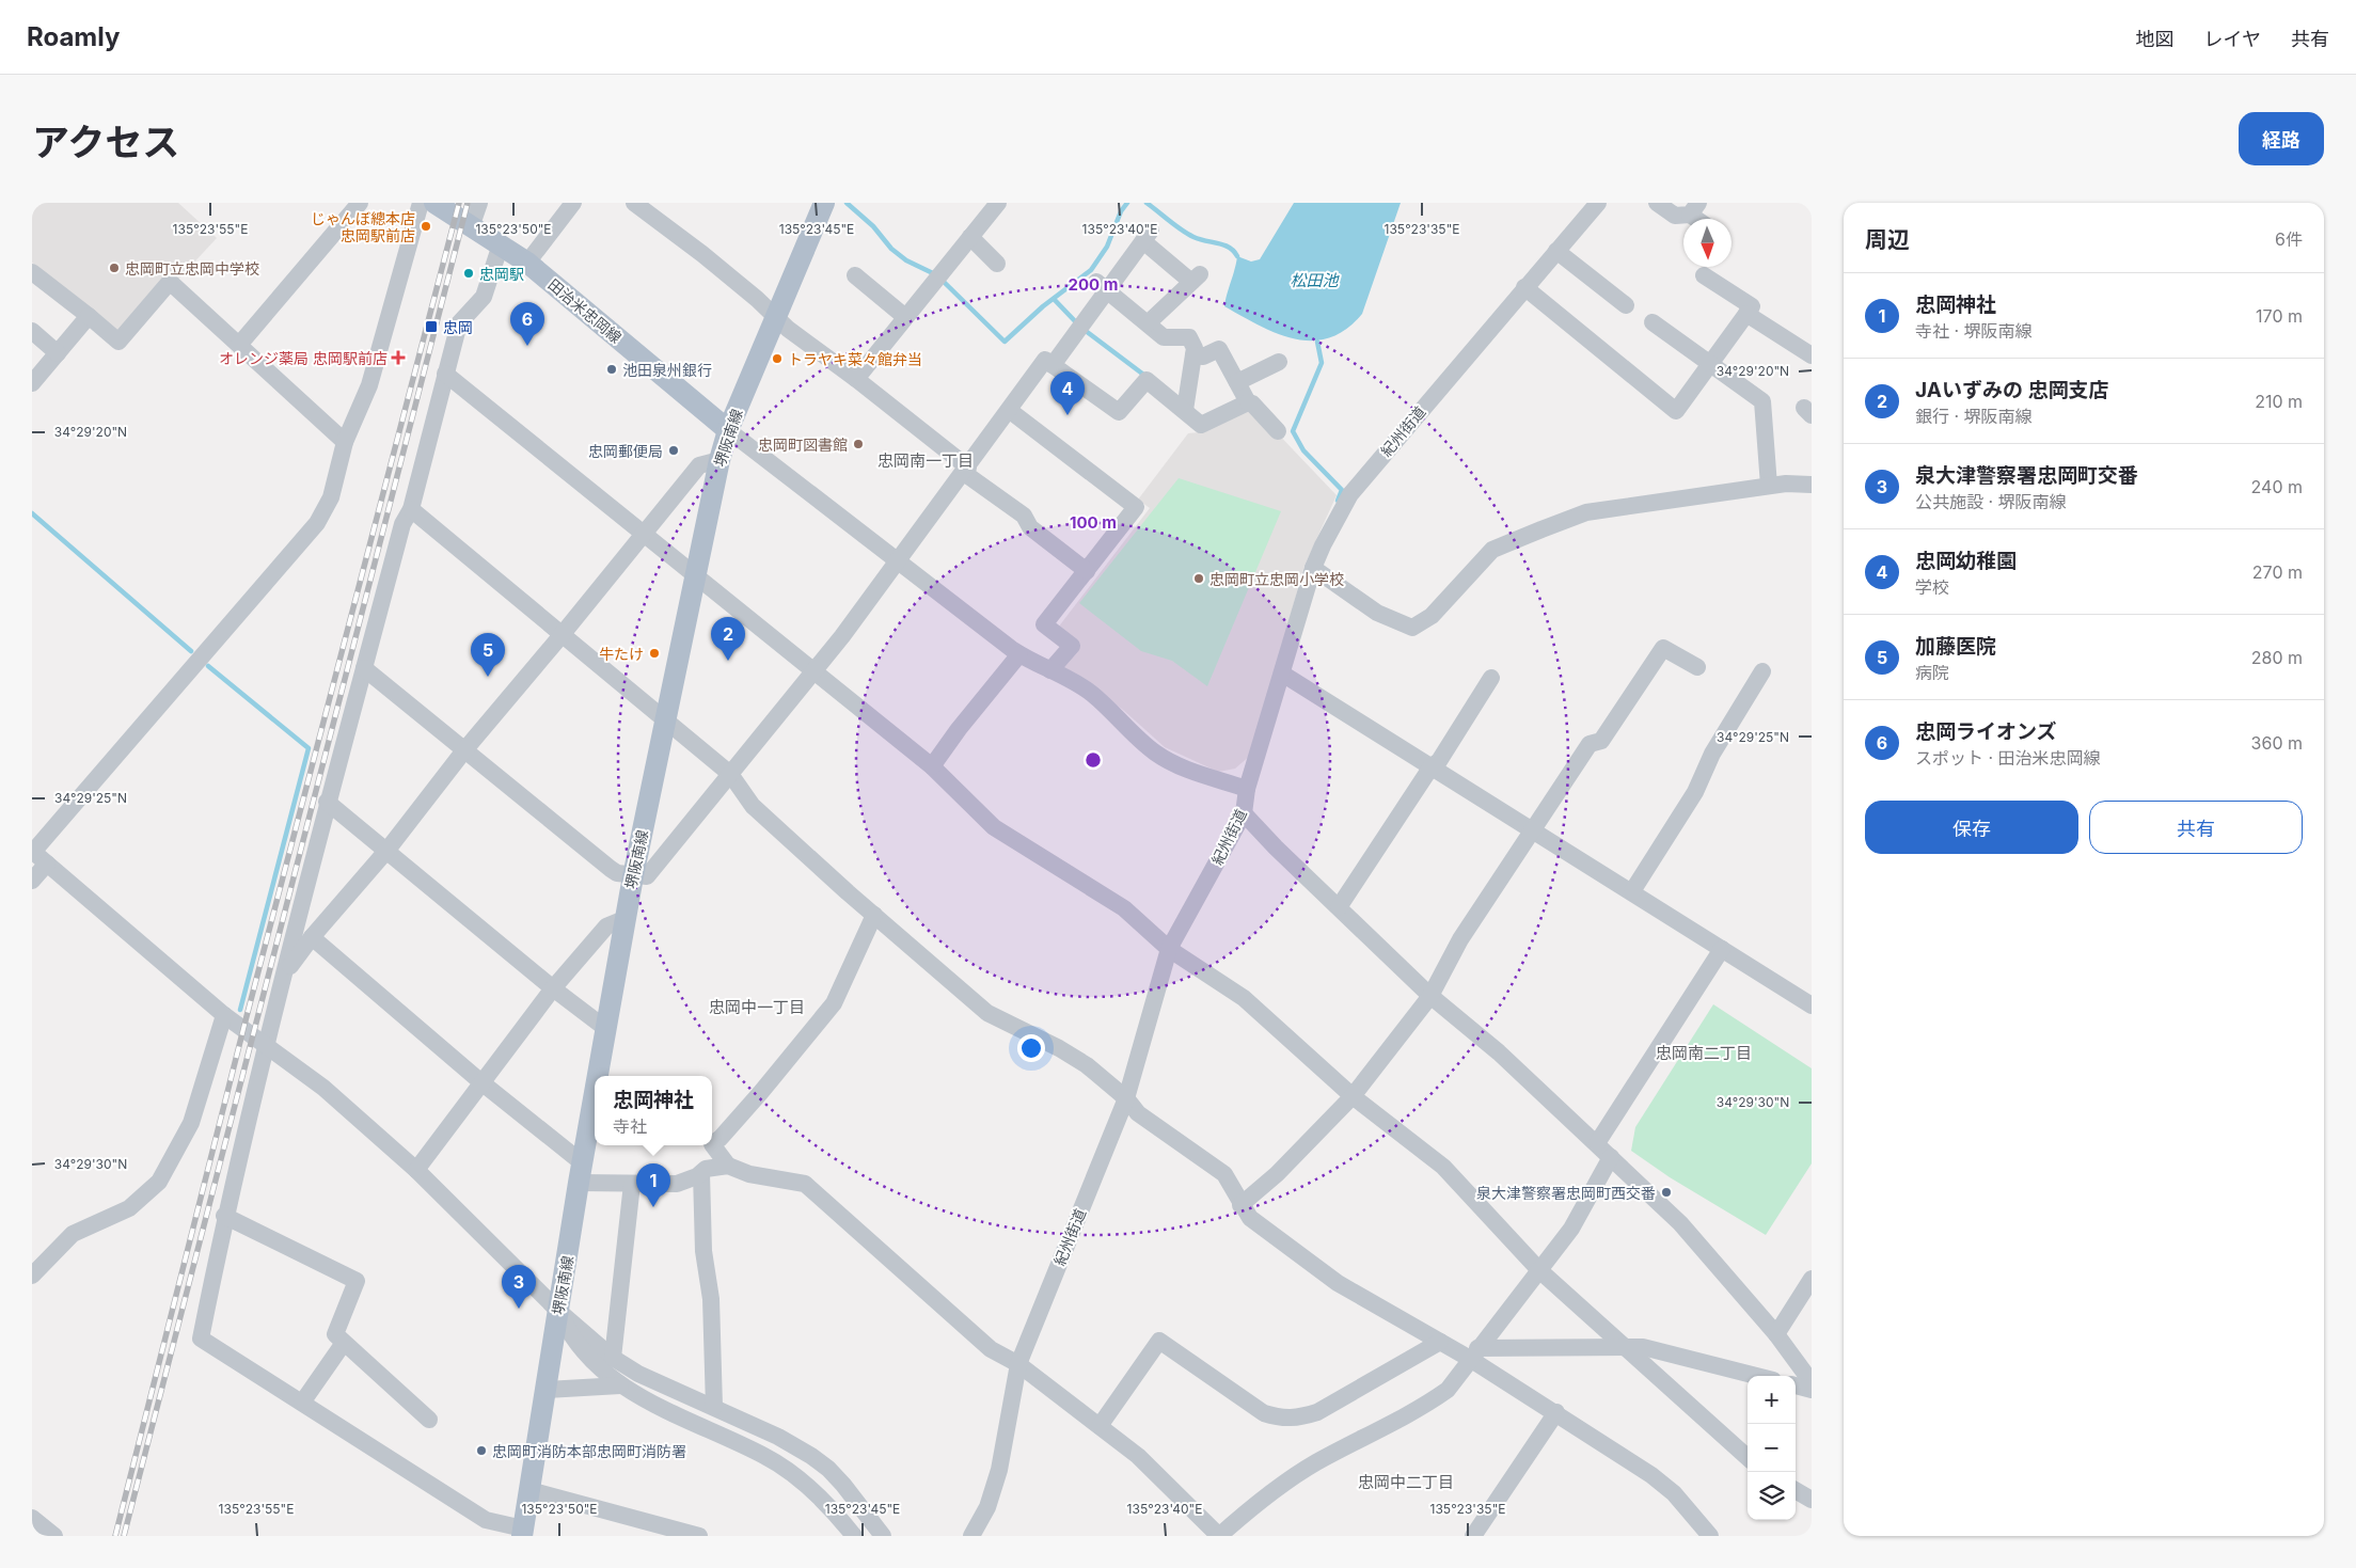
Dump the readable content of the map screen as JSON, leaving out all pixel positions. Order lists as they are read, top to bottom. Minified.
{"streets":{"main road":["田治米忠岡線","堺阪南線"],"street":["紀州街道"]},"crossings":[["田治米忠岡線","堺阪南線"]],"districts":["忠岡南一丁目","忠岡中一丁目","忠岡南二丁目","忠岡中二丁目"],"water":["松田池"],"places":{"other":["じゃんぼ總本店 忠岡駅前店","忠岡町立忠岡中学校","忠岡駅","トラヤキ菜々館弁当","池田泉州銀行","忠岡町図書館","忠岡郵便局","忠岡町立忠岡小学校","牛たけ","泉大津警察署忠岡町西交番","忠岡町消防本部忠岡町消防署"],"transit":["忠岡"],"health":["オレンジ薬局 忠岡駅前店"]},"north":"bottom","page":{"header":"Roamly","nav":["地図","レイヤ","共有"],"title":"アクセス","buttons":["経路",["保存","共有"]],"heading":["周辺","6件"],"list":[{"mark":"1","name":"忠岡神社","note":"寺社 · 堺阪南線","value":"170 m"},{"mark":"2","name":"JAいずみの 忠岡支店","note":"銀行 · 堺阪南線","value":"210 m"},{"mark":"3","name":"泉大津警察署忠岡町交番","note":"公共施設 · 堺阪南線","value":"240 m"},{"mark":"4","name":"忠岡幼稚園","note":"学校","value":"270 m"},{"mark":"5","name":"加藤医院","note":"病院","value":"280 m"},{"mark":"6","name":"忠岡ライオンズ","note":"スポット · 田治米忠岡線","value":"360 m"}],"pins":["6","4","2","5","1","3"],"popup":["忠岡神社","寺社"],"map_buttons":["+","−"]},"coordinates":["135°23'55\"E","135°23'50\"E","135°23'45\"E","135°23'40\"E","135°23'35\"E","34°29'20\"N","34°29'25\"N","34°29'30\"N"],"rings":["200 m","100 m"]}
